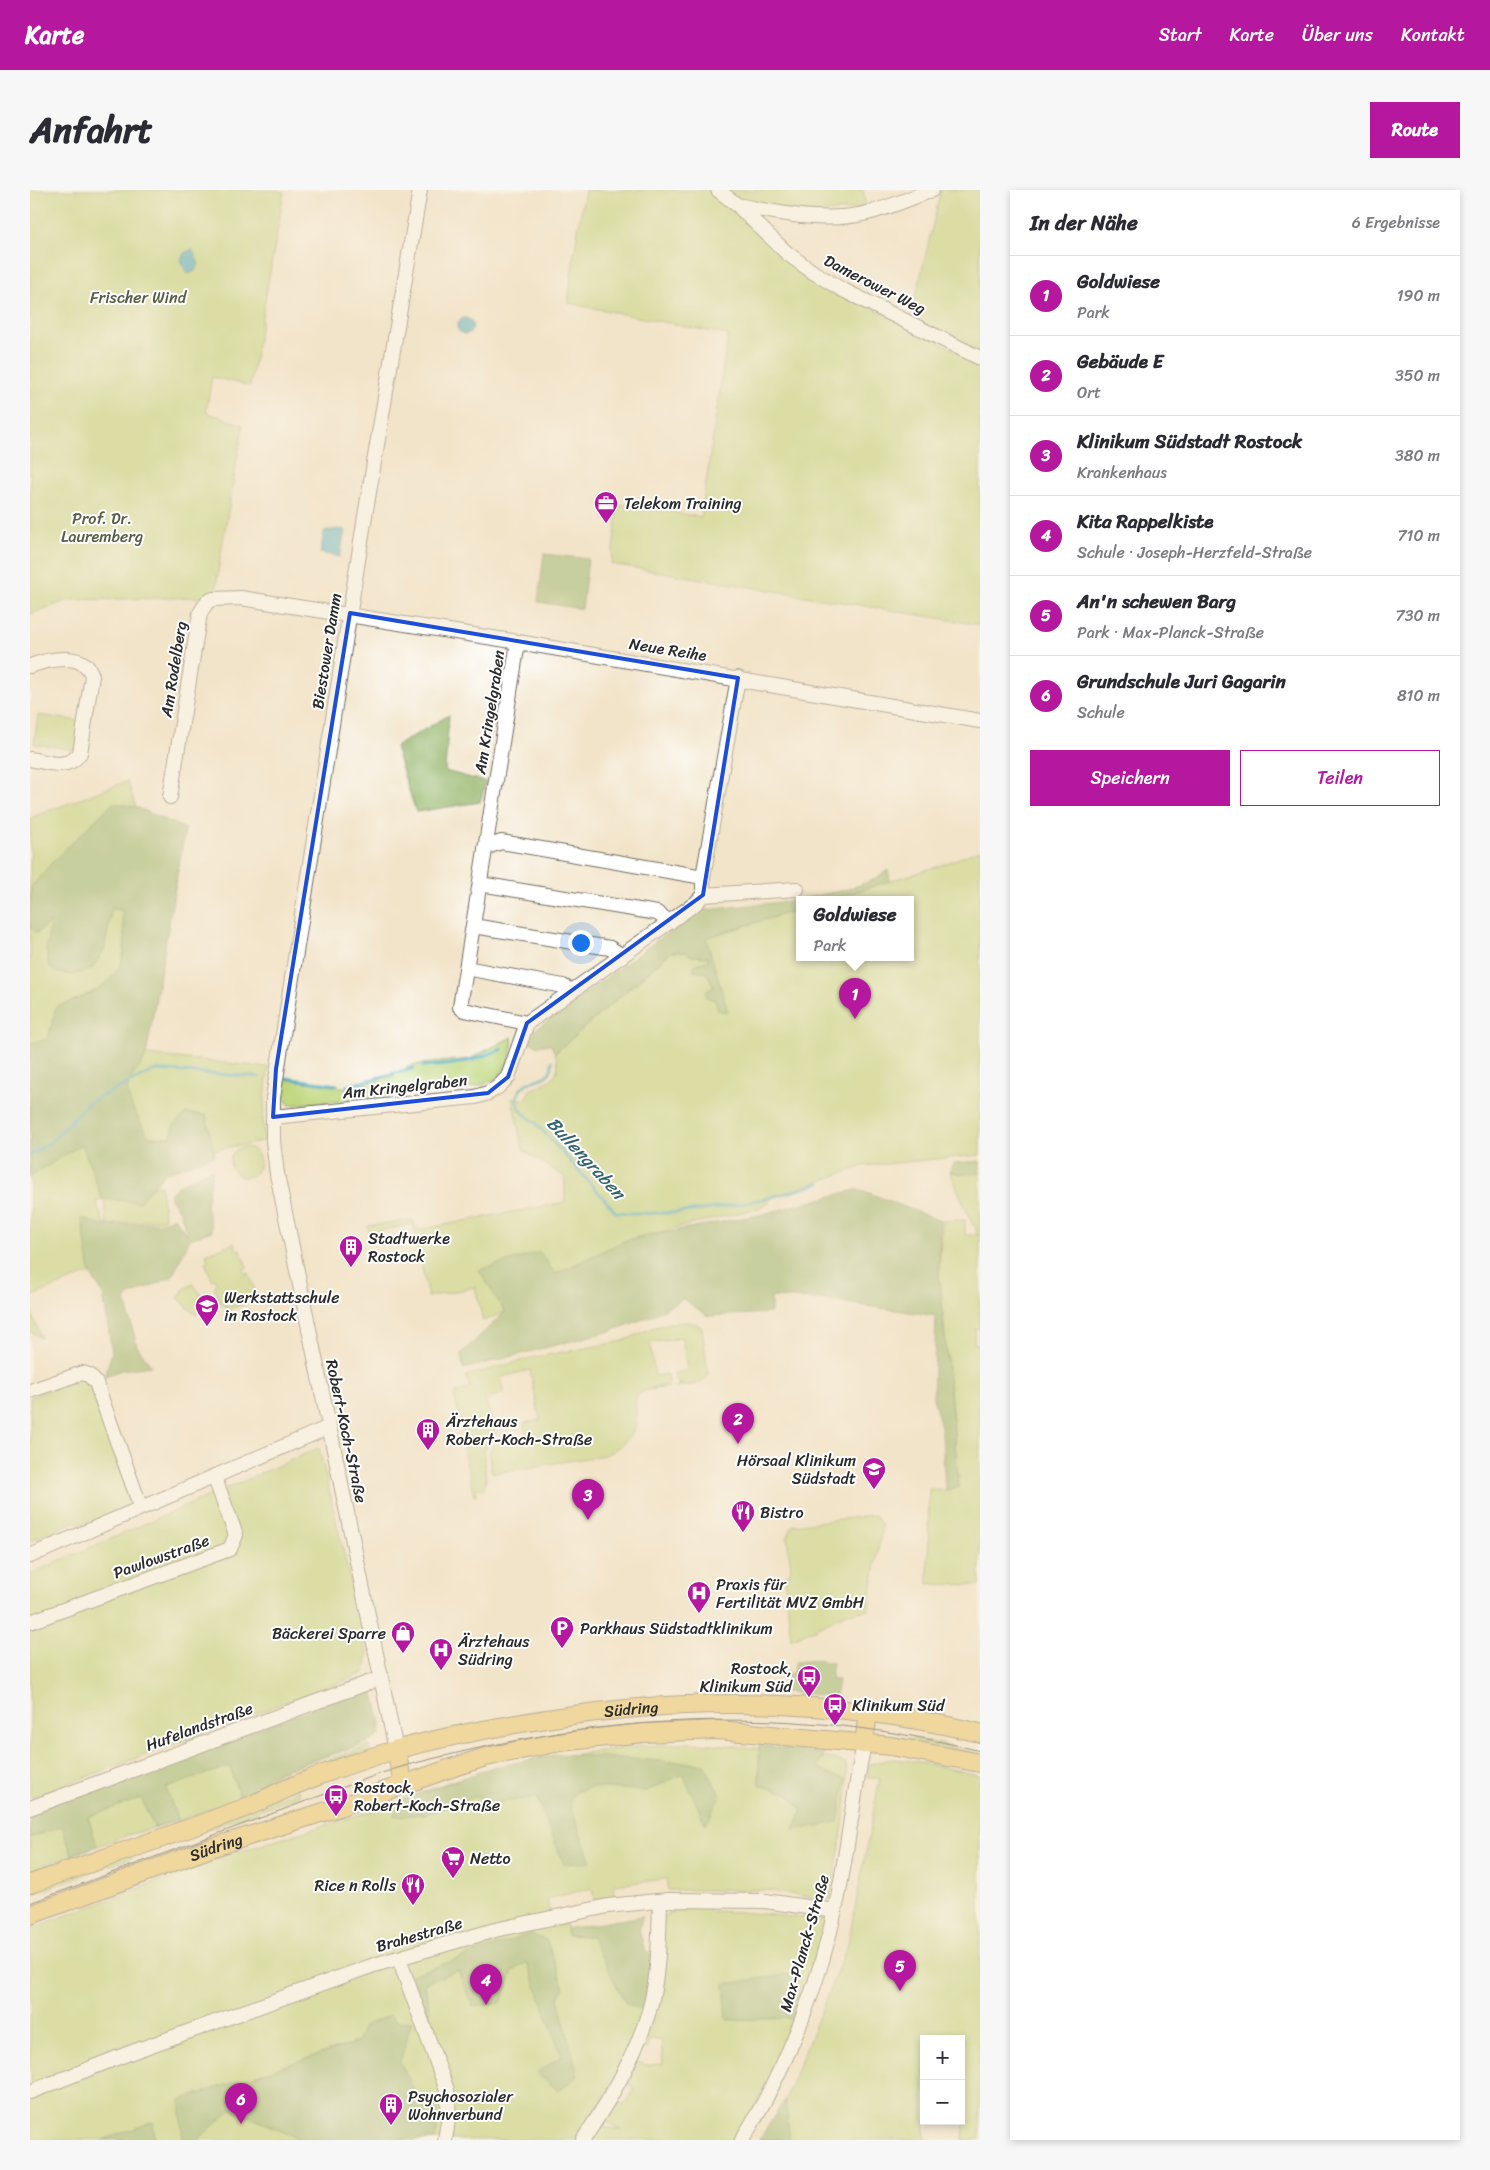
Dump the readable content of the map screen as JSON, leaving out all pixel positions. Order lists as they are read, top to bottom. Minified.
{"streets":{"main road":["Südring"],"street":["Damerower Weg","Neue Reihe","Biestower Damm","Am Rodelberg","Am Kringelgraben","Robert-Koch-Straße","Pawlowstraße","Hufelandstraße","Brahestraße","Max-Planck-Straße"]},"crossings":[["Neue Reihe","Biestower Damm"],["Neue Reihe","Am Rodelberg"],["Neue Reihe","Am Kringelgraben"],["Biestower Damm","Am Rodelberg"],["Biestower Damm","Am Kringelgraben"],["Biestower Damm","Robert-Koch-Straße"],["Am Kringelgraben","Robert-Koch-Straße"],["Robert-Koch-Straße","Südring"],["Robert-Koch-Straße","Hufelandstraße"],["Südring","Max-Planck-Straße"],["Brahestraße","Max-Planck-Straße"]],"water":["Bullengraben"],"parks":["Frischer Wind","Prof. Dr. Lauremberg"],"places":{"office":["Telekom Training"],"building":["Stadtwerke Rostock","Ärztehaus Robert-Koch-Straße","Psychosozialer Wohnverbund"],"school or university":["Werkstattschule in Rostock","Hörsaal Klinikum Südstadt"],"restaurant":["Bistro","Rice n Rolls"],"hospital":["Praxis für Fertilität MVZ GmbH","Ärztehaus Südring"],"parking":["Parkhaus Südstadtklinikum"],"shop":["Bäckerei Sparre"],"bus stop":["Rostock, Klinikum Süd","Klinikum Süd","Rostock, Robert-Koch-Straße"],"supermarket":["Netto"]},"page":{"header":"Karte","nav":["Start","Karte","Über uns","Kontakt"],"title":"Anfahrt","buttons":["Route",["Speichern","Teilen"]],"heading":["In der Nähe","6 Ergebnisse"],"list":[{"mark":"1","name":"Goldwiese","note":"Park","value":"190 m"},{"mark":"2","name":"Gebäude E","note":"Ort","value":"350 m"},{"mark":"3","name":"Klinikum Südstadt Rostock","note":"Krankenhaus","value":"380 m"},{"mark":"4","name":"Kita Rappelkiste","note":"Schule · Joseph-Herzfeld-Straße","value":"710 m"},{"mark":"5","name":"An'n schewen Barg","note":"Park · Max-Planck-Straße","value":"730 m"},{"mark":"6","name":"Grundschule Juri Gagarin","note":"Schule","value":"810 m"}],"popup":["Goldwiese","Park"],"pins":["1","2","3","5","4","6"],"map_buttons":["+","−"]}}
